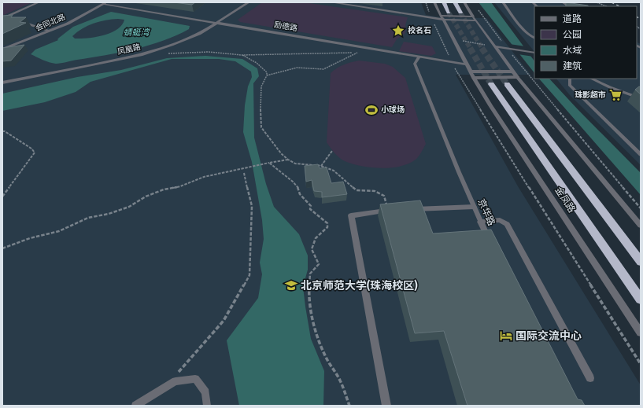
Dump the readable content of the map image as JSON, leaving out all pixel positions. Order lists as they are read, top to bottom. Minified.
{"streets":{"highway":["金凤路"],"street":["会同北路","励德路","凤凰路"],"lane":["京华路"]},"crossings":[["会同北路","励德路"],["励德路","凤凰路"],["励德路","金凤路"],["励德路","京华路"]],"water":["蜻蜓湾"],"places":{"place":["校名石"],"supermarket":["珠影超市"],"sports":["小球场"],"school or university":["北京师范大学(珠海校区)"],"hotel":["国际交流中心"]},"legend":["道路","公园","水域","建筑"]}
